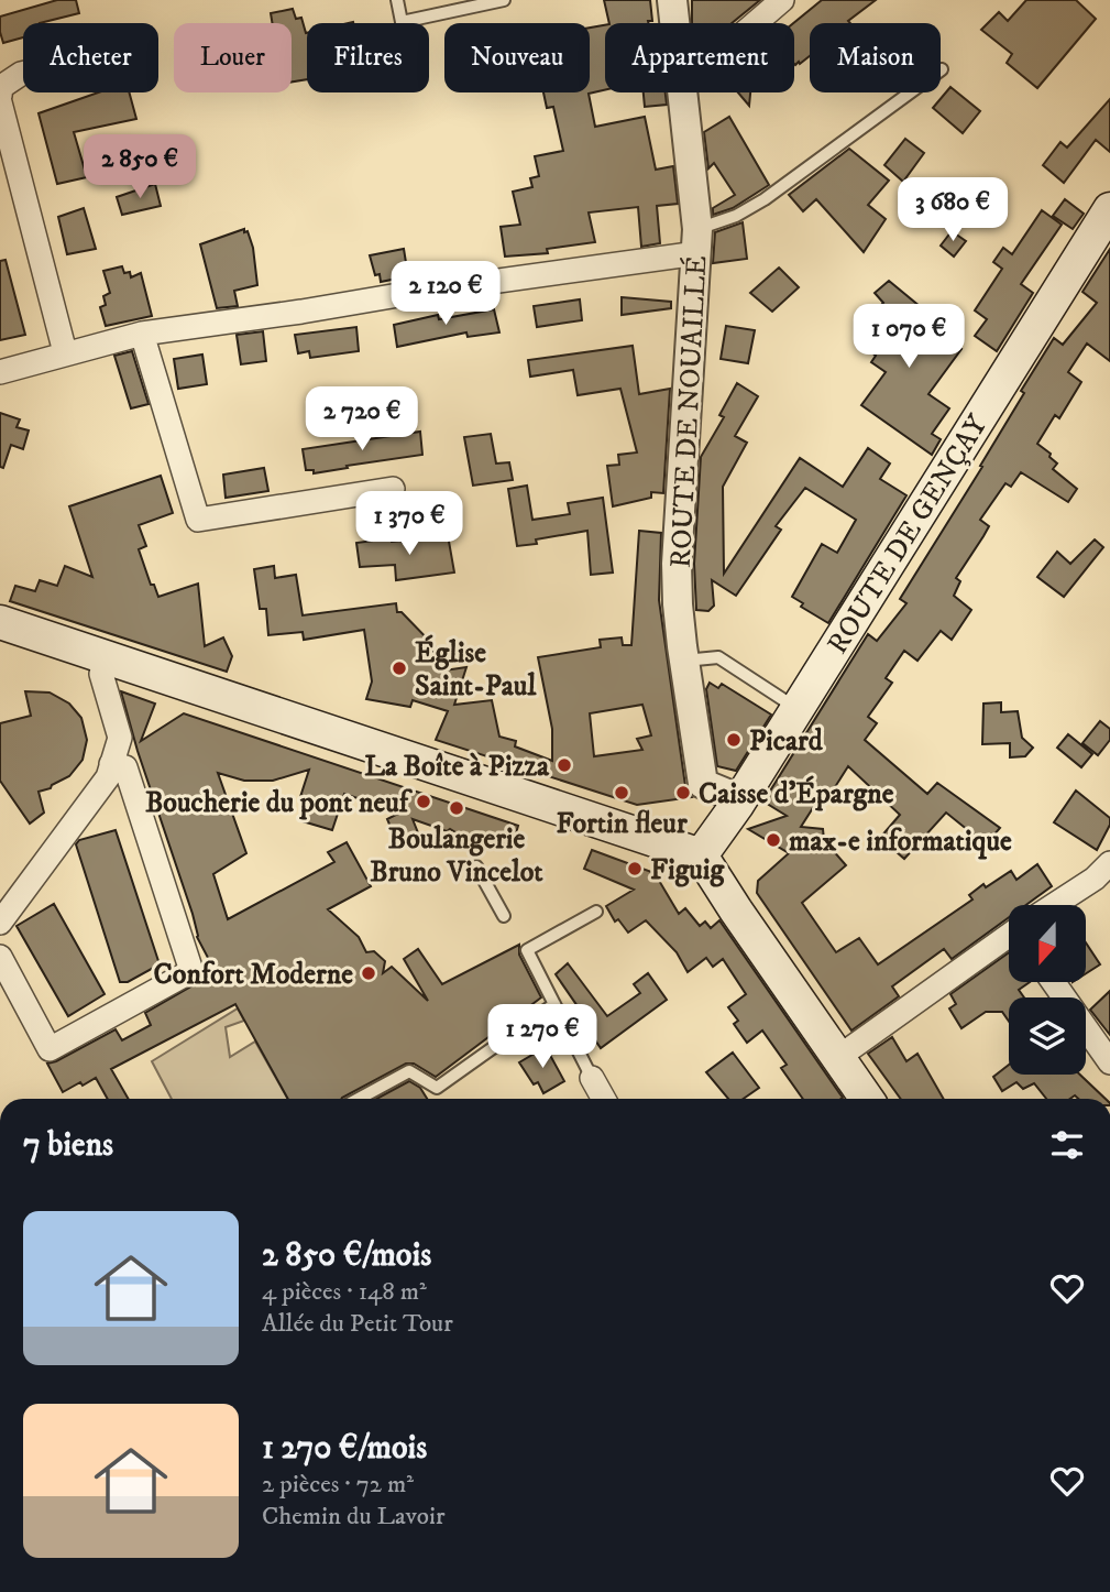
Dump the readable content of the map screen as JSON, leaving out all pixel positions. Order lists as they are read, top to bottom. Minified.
{"streets":{"main road":["ROUTE DE GENÇAY"],"street":["ROUTE DE NOUAILLÉ"]},"crossings":[["ROUTE DE NOUAILLÉ","ROUTE DE GENÇAY"]],"places":["Église Saint-Paul","Picard","La Boîte à Pizza","Fortin fleur","Caisse d'Épargne","Boucherie du pont neuf","Boulangerie Bruno Vincelot","max-e informatique","Figuig","Confort Moderne"],"north":"bottom","page":{"chip":["Acheter","Louer","Filtres","Nouveau","Appartement","Maison"],"price":["2 850 €","3 680 €","2 120 €","1 070 €","2 720 €","1 370 €","1 270 €"],"heading":"7 biens","list":[{"name":"2 850 €/mois","note":"4 pièces · 148 m² · Allée du Petit Tour"},{"name":"1 270 €/mois","note":"2 pièces · 72 m² · Chemin du Lavoir"}]}}
